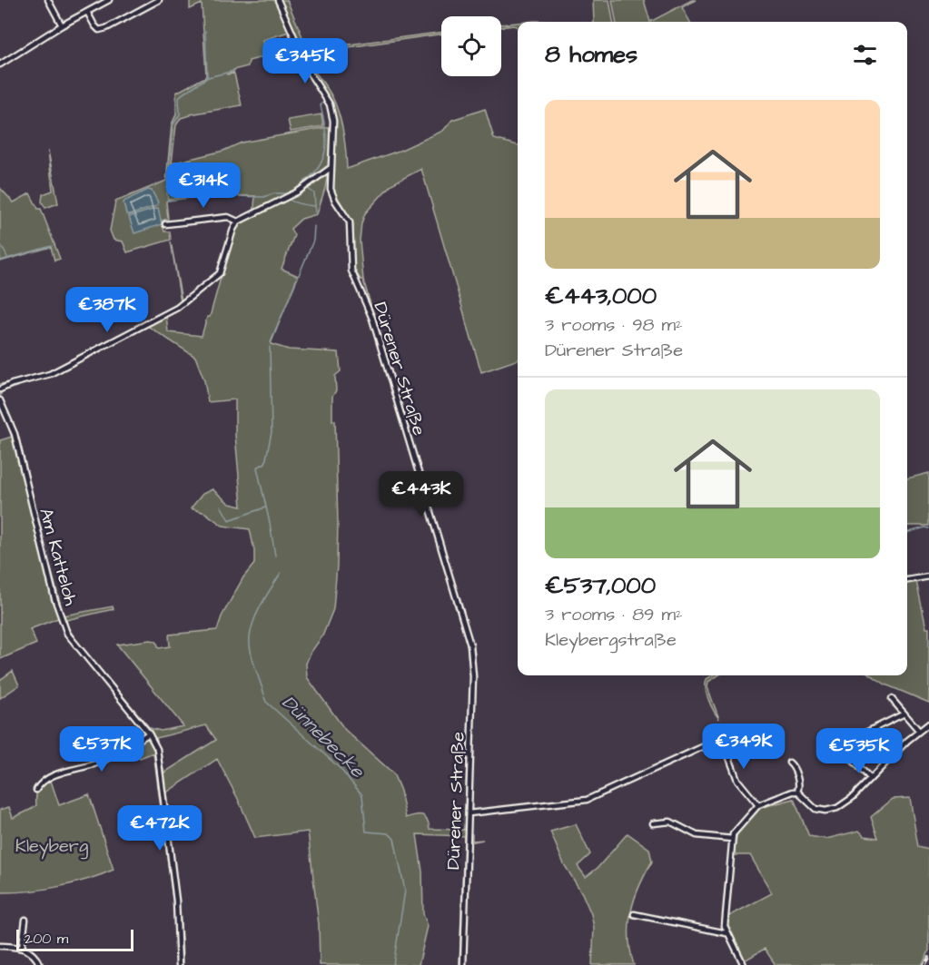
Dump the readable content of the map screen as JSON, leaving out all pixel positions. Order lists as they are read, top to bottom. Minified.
{"streets":{"street":["Dürener Straße","Am Katteloh"]},"water":["Dünnebecke"],"parks":["Kleyberg"],"scale_bar":"200 m","page":{"heading":"8 homes","price":["€345K","€314K","€387K","€443K","€349K","€537K","€535K","€472K"],"list":[{"name":"€443,000","note":"3 rooms · 98 m² · Dürener Straße"},{"name":"€537,000","note":"3 rooms · 89 m² · Kleybergstraße"}],"scale":"200 m"}}
